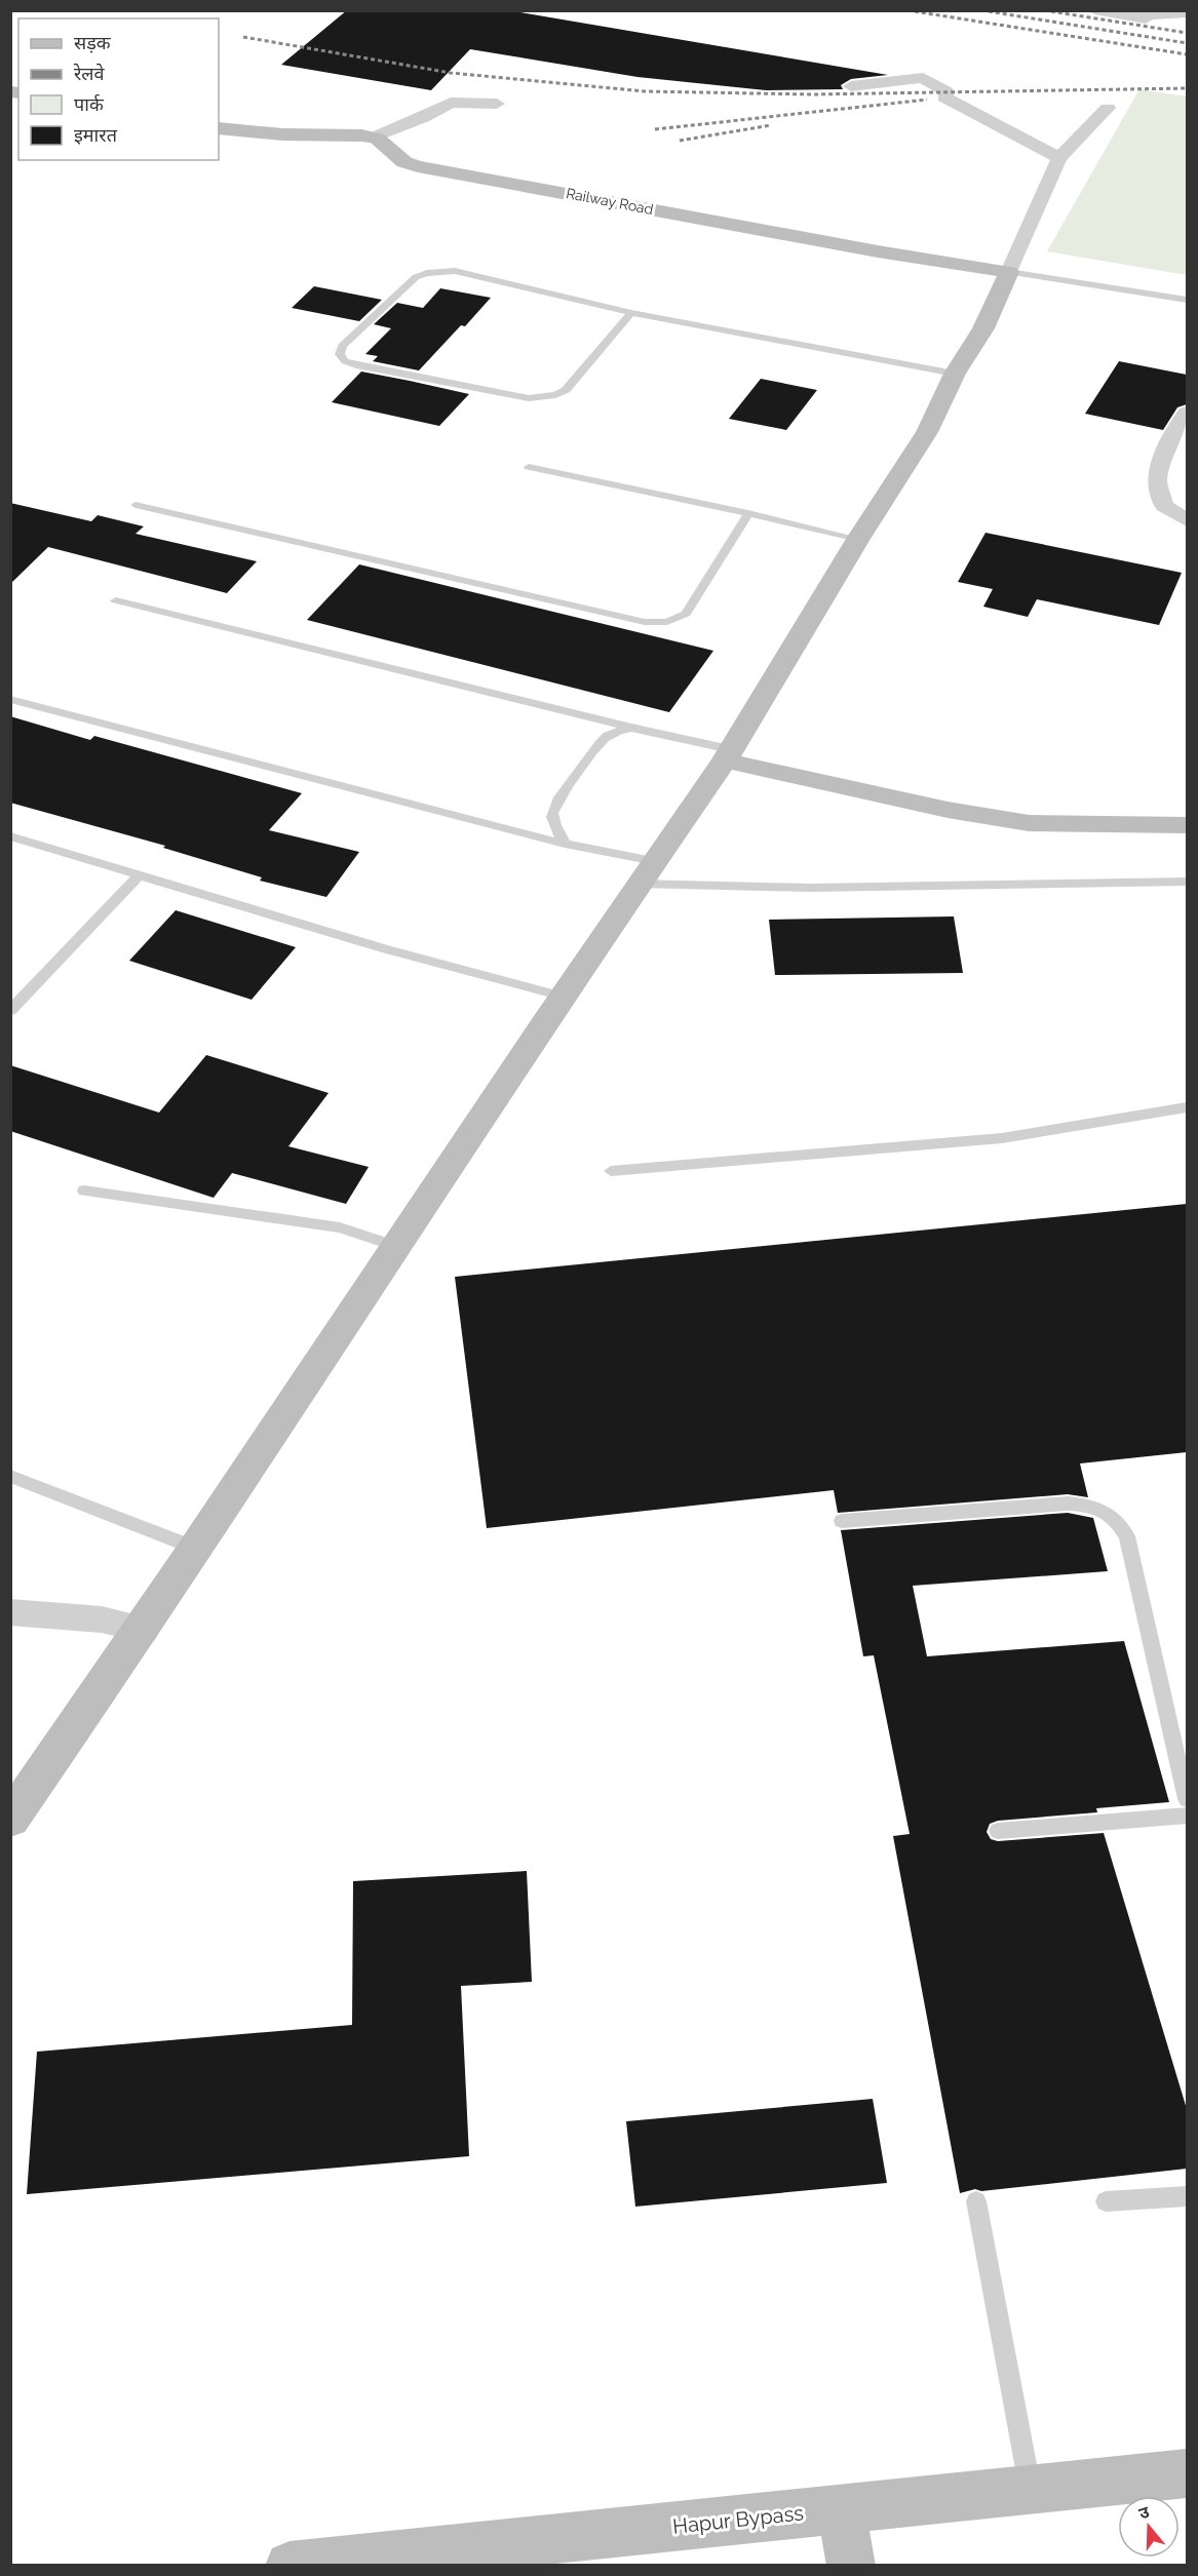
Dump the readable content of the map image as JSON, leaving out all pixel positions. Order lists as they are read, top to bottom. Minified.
{"streets":{"street":["Railway Road","Hapur Bypass"]},"legend":["सड़क","रेलवे","पार्क","इमारत"],"north":"top"}
